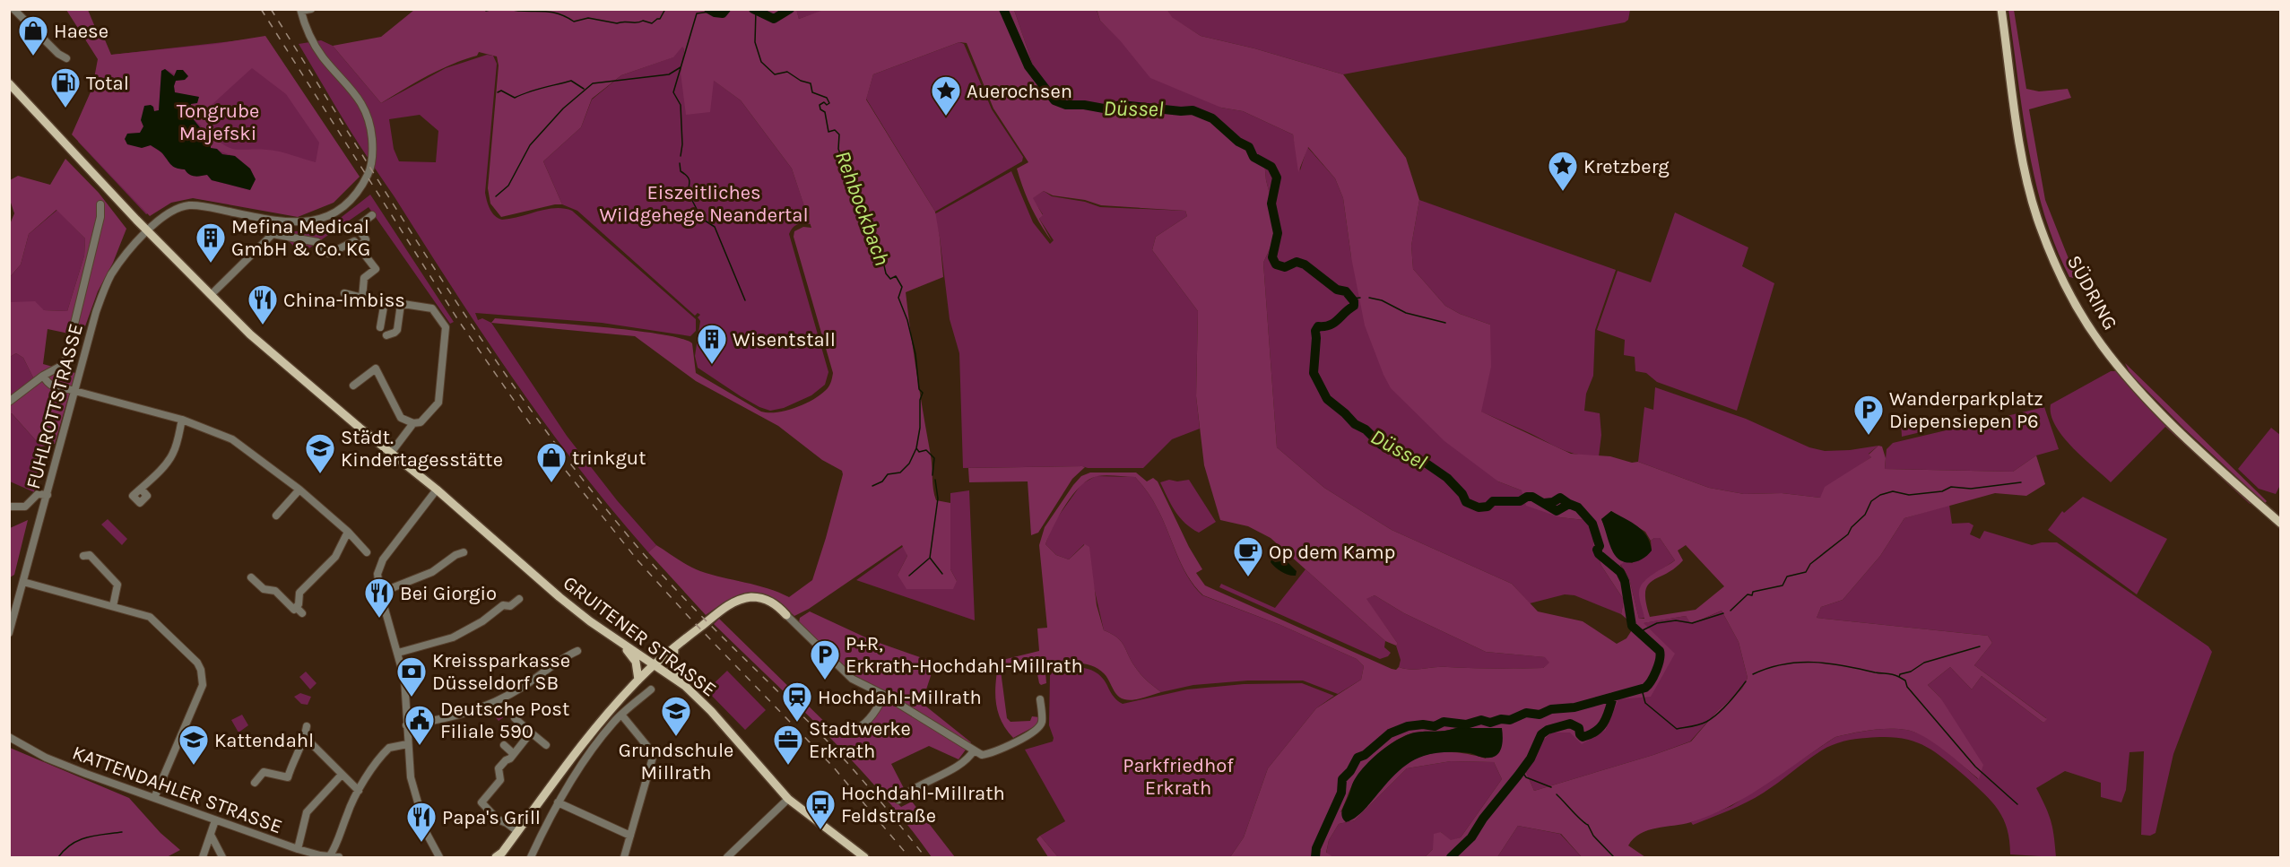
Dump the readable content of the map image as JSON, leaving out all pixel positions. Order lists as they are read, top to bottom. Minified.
{"streets":{"main road":["SÜDRING","GRUITENER STRASSE"],"street":["FUHLROTTSTRASSE","KATTENDAHLER STRASSE"]},"crossings":[["FUHLROTTSTRASSE","GRUITENER STRASSE"]],"water":["Düssel","Rehbockbach"],"parks":["Tongrube Majefski","Eiszeitliches Wildgehege Neandertal","Parkfriedhof Erkrath"],"places":{"shop":["Haese","trinkgut"],"fuel station":["Total"],"place":["Auerochsen","Kretzberg"],"building":["Mefina Medical GmbH & Co. KG","Wisentstall"],"restaurant":["China-Imbiss","Bei Giorgio","Papa's Grill"],"parking":["Wanderparkplatz Diepensiepen P6","P+R, Erkrath-Hochdahl-Millrath"],"school or university":["Städt. Kindertagesstätte","Grundschule Millrath","Kattendahl"],"cafe":["Op dem Kamp"],"bank":["Kreissparkasse Düsseldorf SB"],"station":["Hochdahl-Millrath"],"public building":["Deutsche Post Filiale 590"],"office":["Stadtwerke Erkrath"],"bus stop":["Hochdahl-Millrath Feldstraße"]}}
